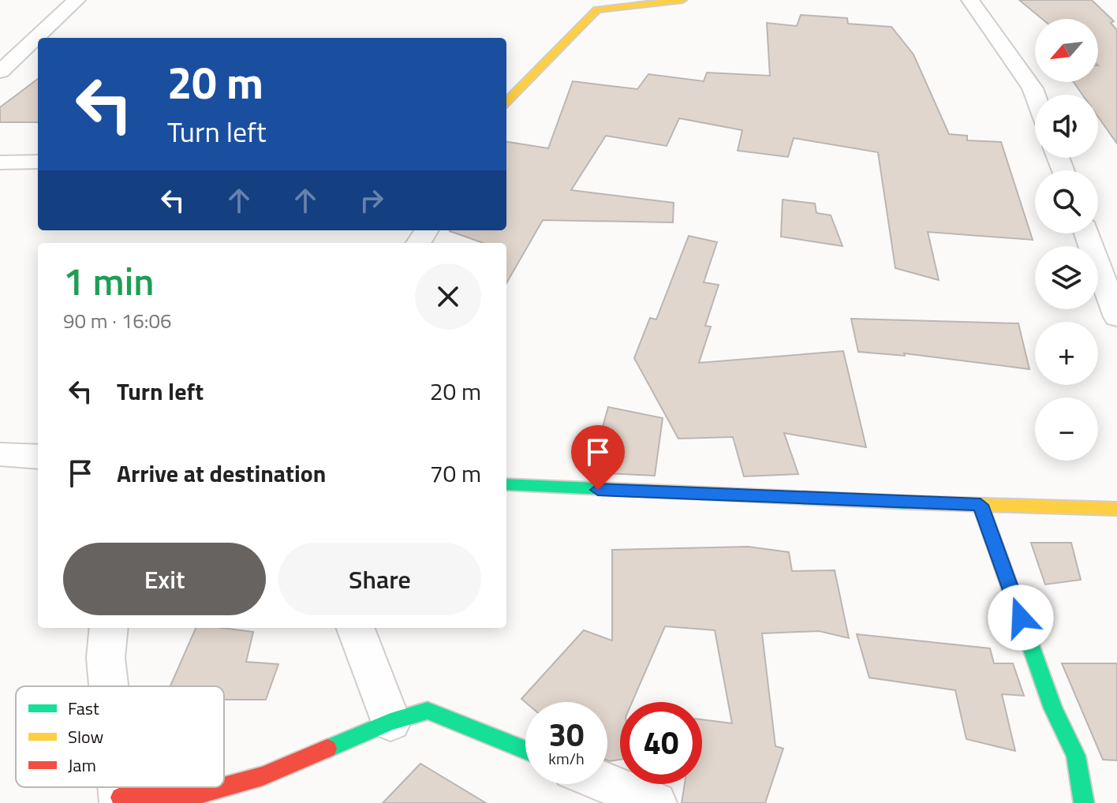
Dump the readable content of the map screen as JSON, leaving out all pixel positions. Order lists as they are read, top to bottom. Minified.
{"legend":["Fast","Slow","Jam"],"north":"bottom left","page":{"map_buttons":["+","−"],"turn":["20 m","Turn left"],"heading":["1 min","90 m · 16:06"],"list":[{"name":"Turn left","value":"20 m"},{"name":"Arrive at destination","value":"70 m"}],"buttons":["Exit","Share"],"speed":"30 km/h","limit":"40"}}
